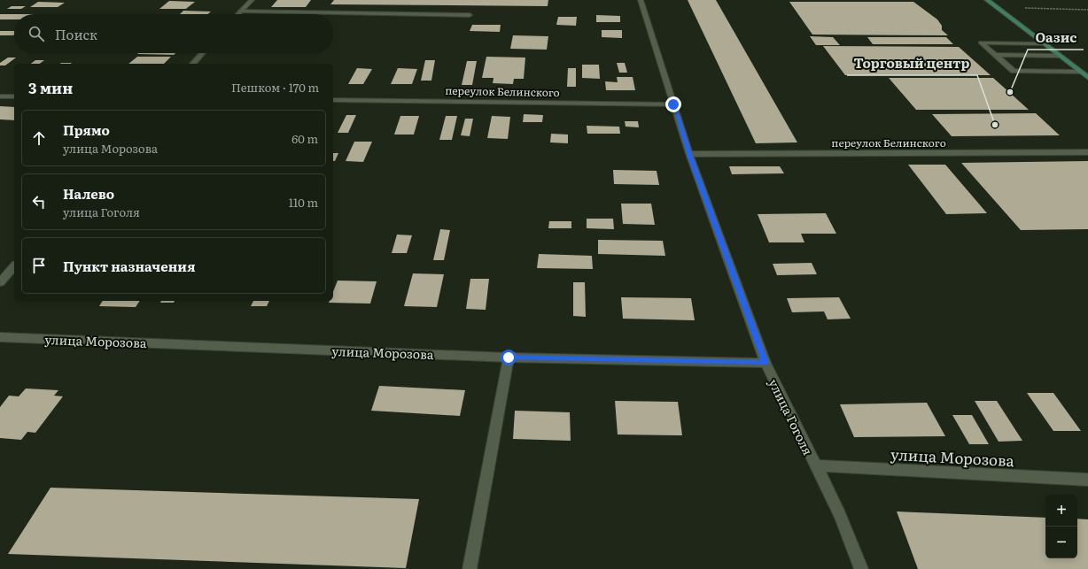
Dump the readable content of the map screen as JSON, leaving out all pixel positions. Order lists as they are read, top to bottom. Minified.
{"streets":{"street":["переулок Белинского","улица Морозова","улица Гоголя"]},"crossings":[["переулок Белинского","улица Гоголя"],["улица Морозова","улица Гоголя"]],"places":["Оазис","Торговый центр"],"page":{"search":"Поиск","heading":["3 мин","Пешком · 170 m"],"list":[["Прямо","улица Морозова","60 m"],["Налево","улица Гоголя","110 m"],"Пункт назначения"],"map_buttons":["+","−"]}}
